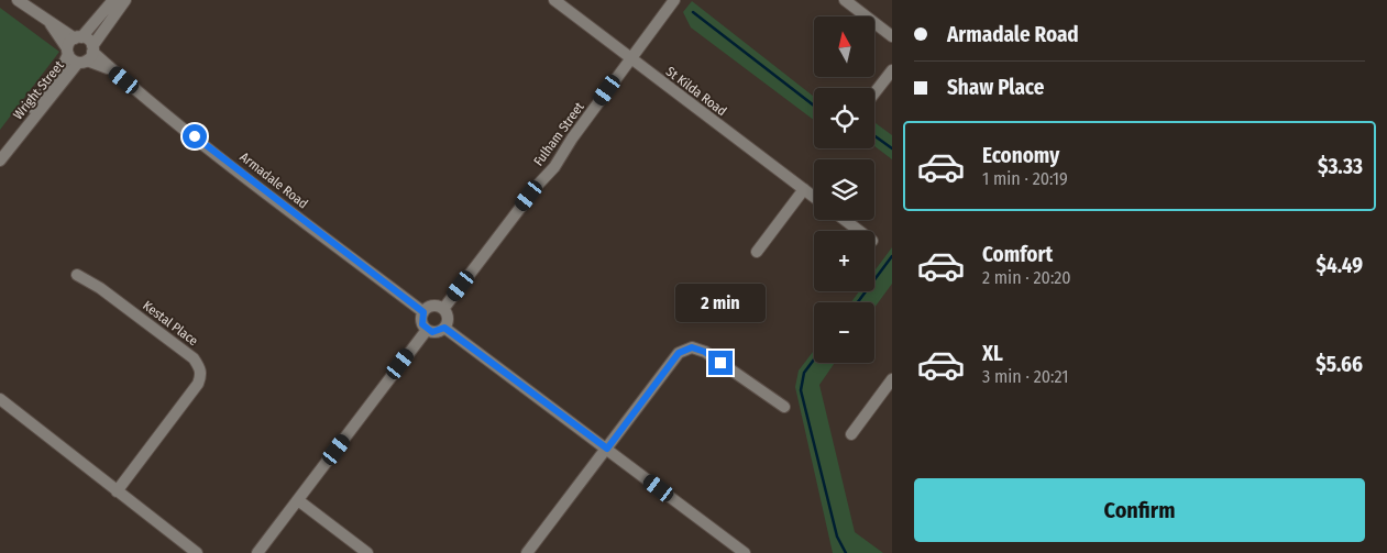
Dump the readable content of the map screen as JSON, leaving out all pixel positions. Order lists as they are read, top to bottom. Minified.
{"streets":{"street":["Wright Street","St Kilda Road","Fulham Street","Armadale Road","Kestal Place"]},"crossings":[["Wright Street","Armadale Road"],["St Kilda Road","Fulham Street"],["Fulham Street","Armadale Road"]],"north":"top","page":{"banner":["Armadale Road","Shaw Place"],"map_buttons":["+","−"],"list":[{"name":"Economy","note":"1 min · 20:19","value":"$3.33"},{"name":"Comfort","note":"2 min · 20:20","value":"$4.49"},{"name":"XL","note":"3 min · 20:21","value":"$5.66"}],"bubble":"2 min","buttons":"Confirm"}}
